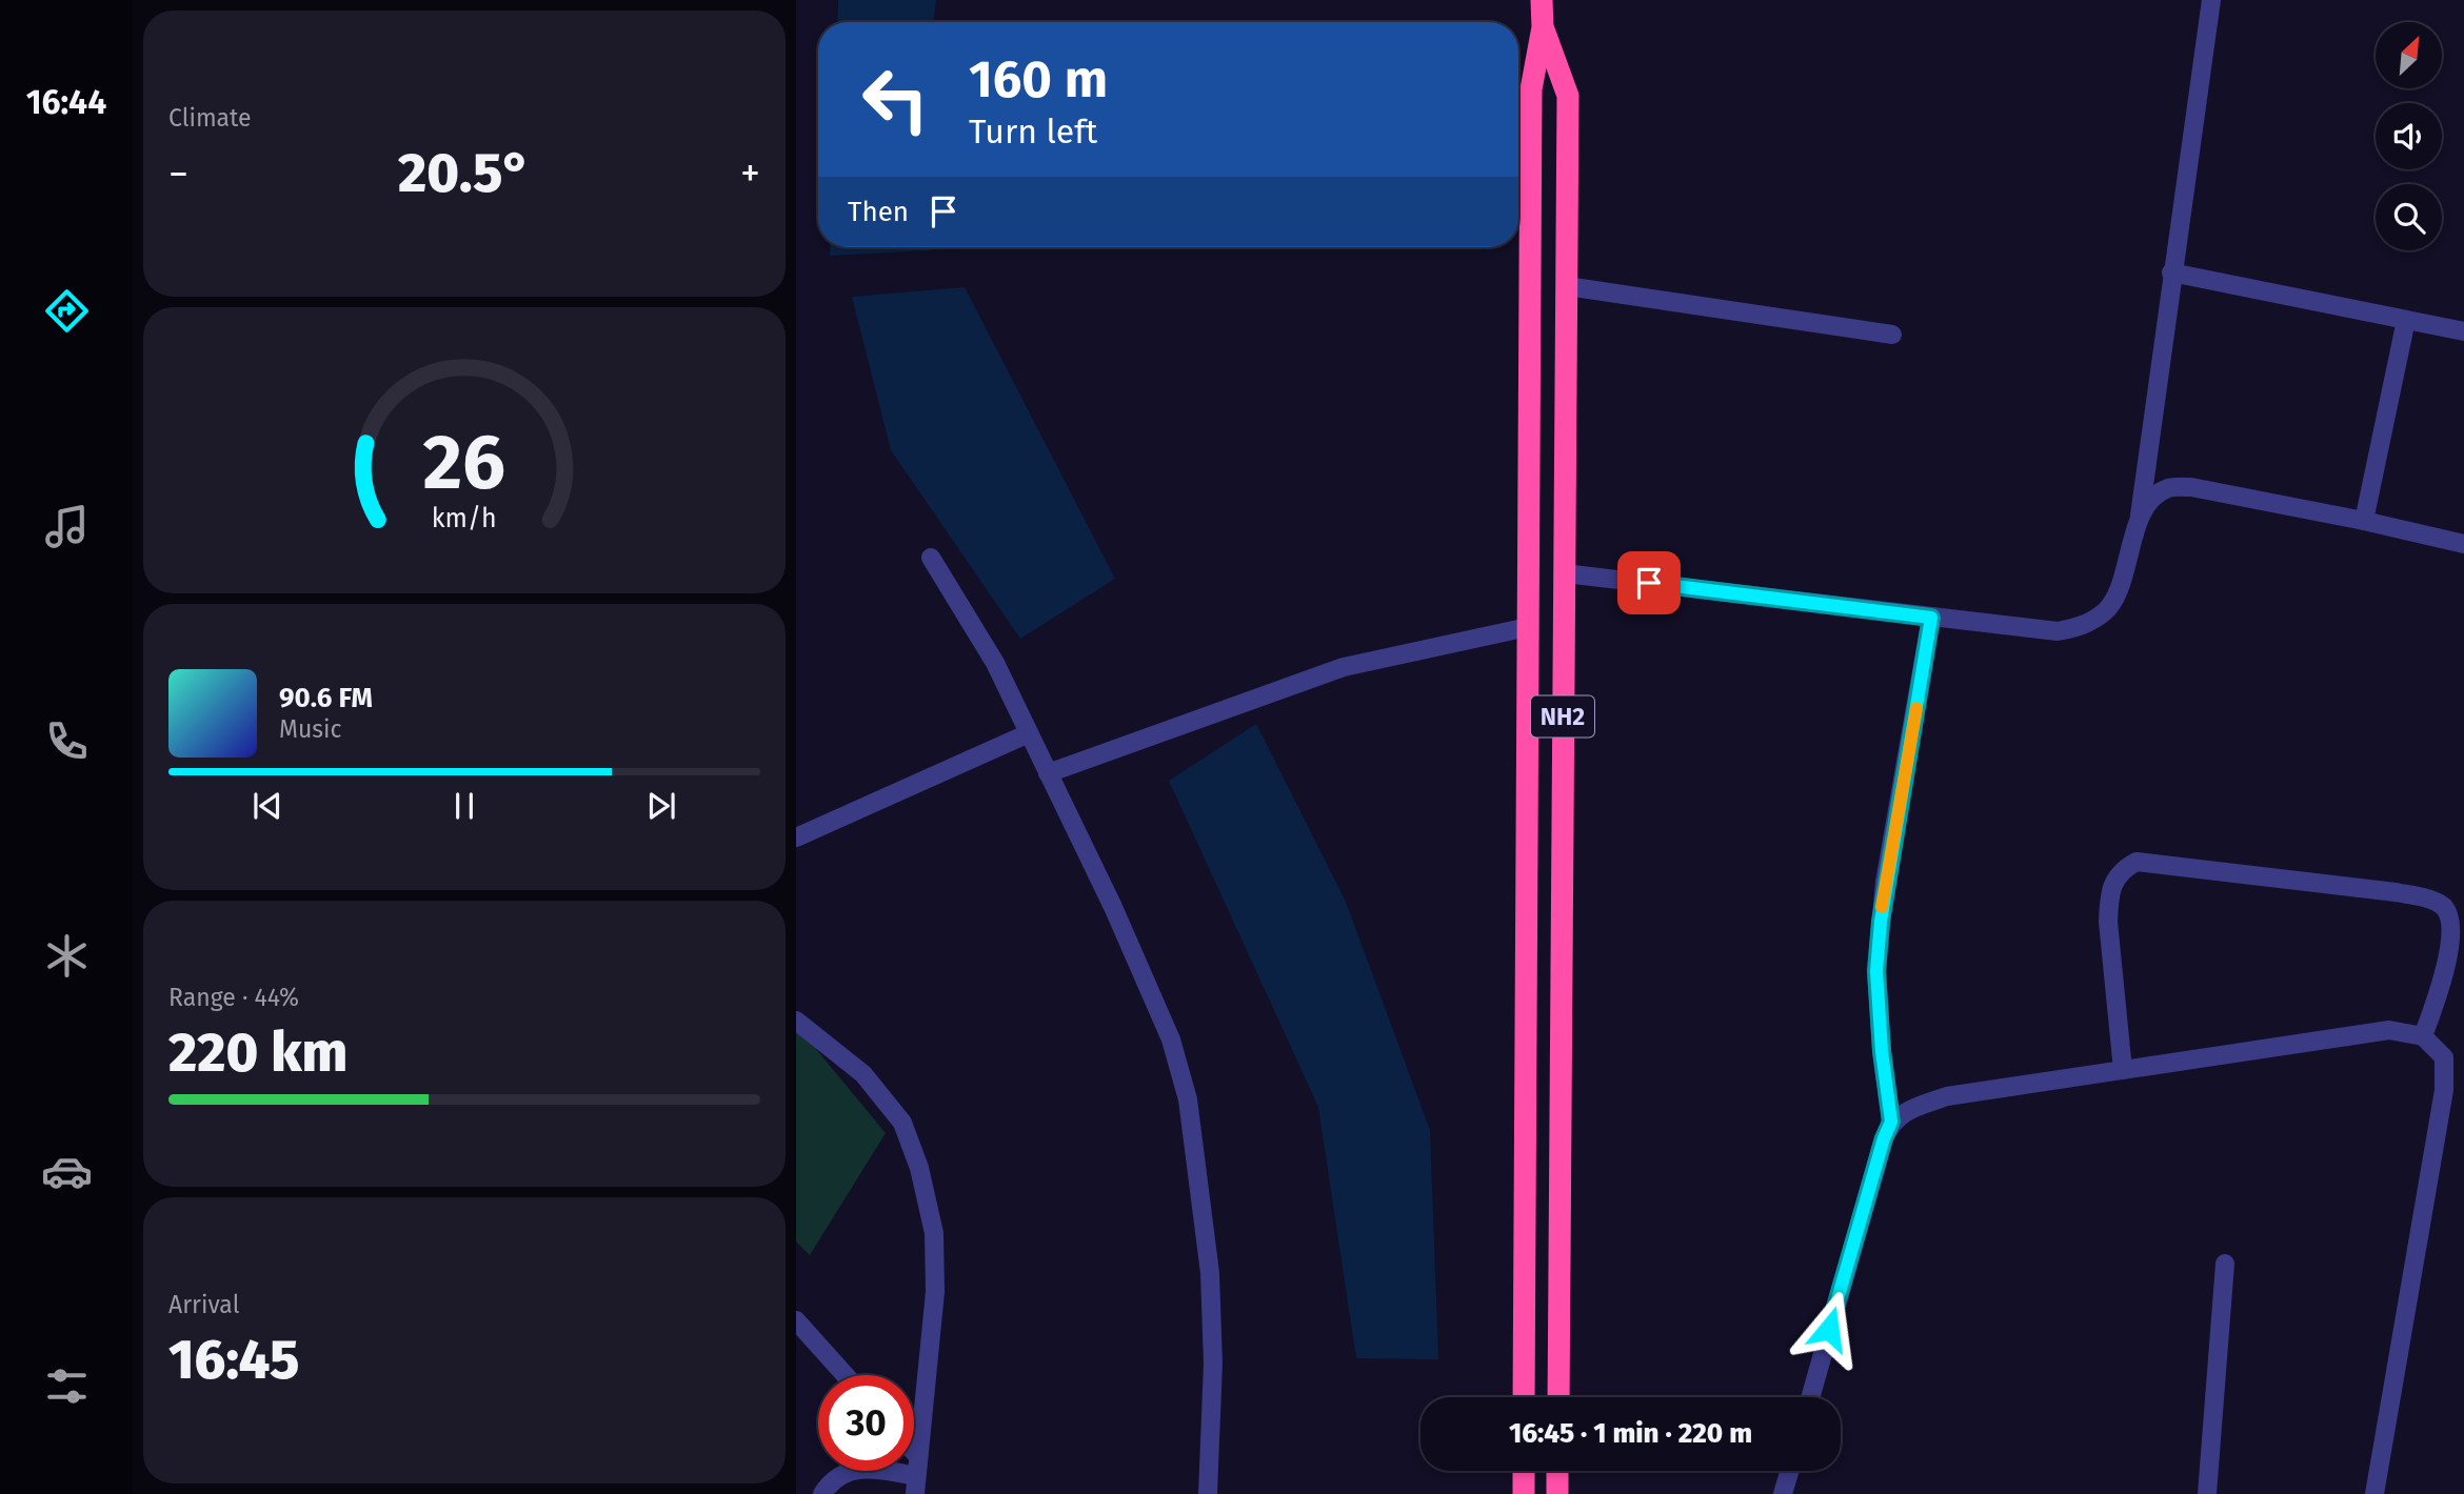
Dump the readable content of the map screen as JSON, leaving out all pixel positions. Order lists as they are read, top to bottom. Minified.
{"streets":{"highway":["NH2"]},"north":"top right","page":{"tabs":"16:44","tile":["Climate",["Range · 44%","220 km"],["Arrival","16:45"]],"turn":["160 m","Turn left"],"heat":["−","20.5°","+"],"then":"Then","song":["90.6 FM","Music"],"limit":"30","trip":"16:45 · 1 min · 220 m","gauge":["26","km/h"]}}
